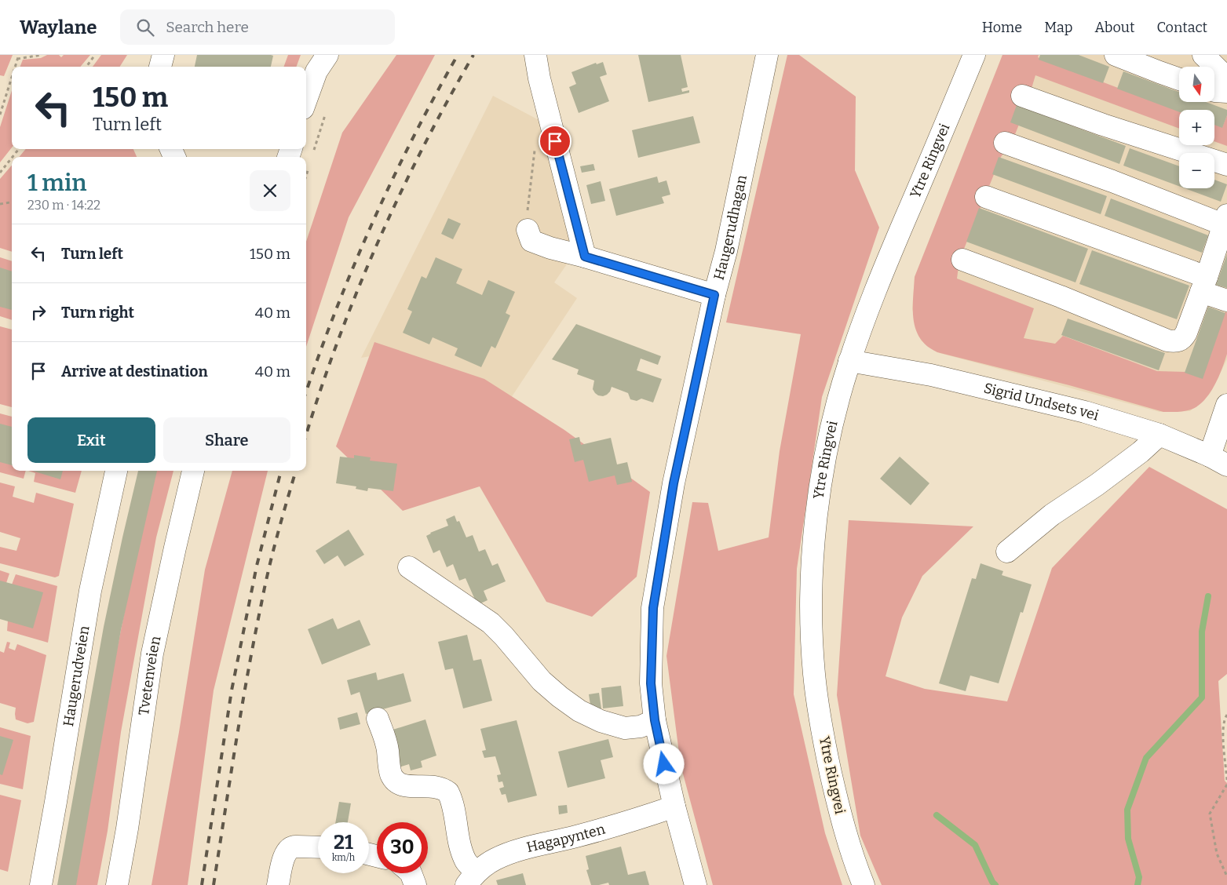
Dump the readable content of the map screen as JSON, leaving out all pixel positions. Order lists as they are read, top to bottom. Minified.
{"streets":{"street":["Ytre Ringvei","Haugerudhagan","Sigrid Undsets vei","Haugerudveien","Tvetenveien","Hagapynten"]},"crossings":[["Ytre Ringvei","Sigrid Undsets vei"],["Haugerudhagan","Hagapynten"]],"north":"bottom","page":{"header":"Waylane","search":"Search here","nav":["Home","Map","About","Contact"],"map_buttons":["+","−"],"turn":["150 m","Turn left"],"heading":["1 min","230 m · 14:22"],"list":[{"name":"Turn left","value":"150 m"},{"name":"Turn right","value":"40 m"},{"name":"Arrive at destination","value":"40 m"}],"buttons":["Exit","Share"],"speed":"21 km/h","limit":"30"}}
